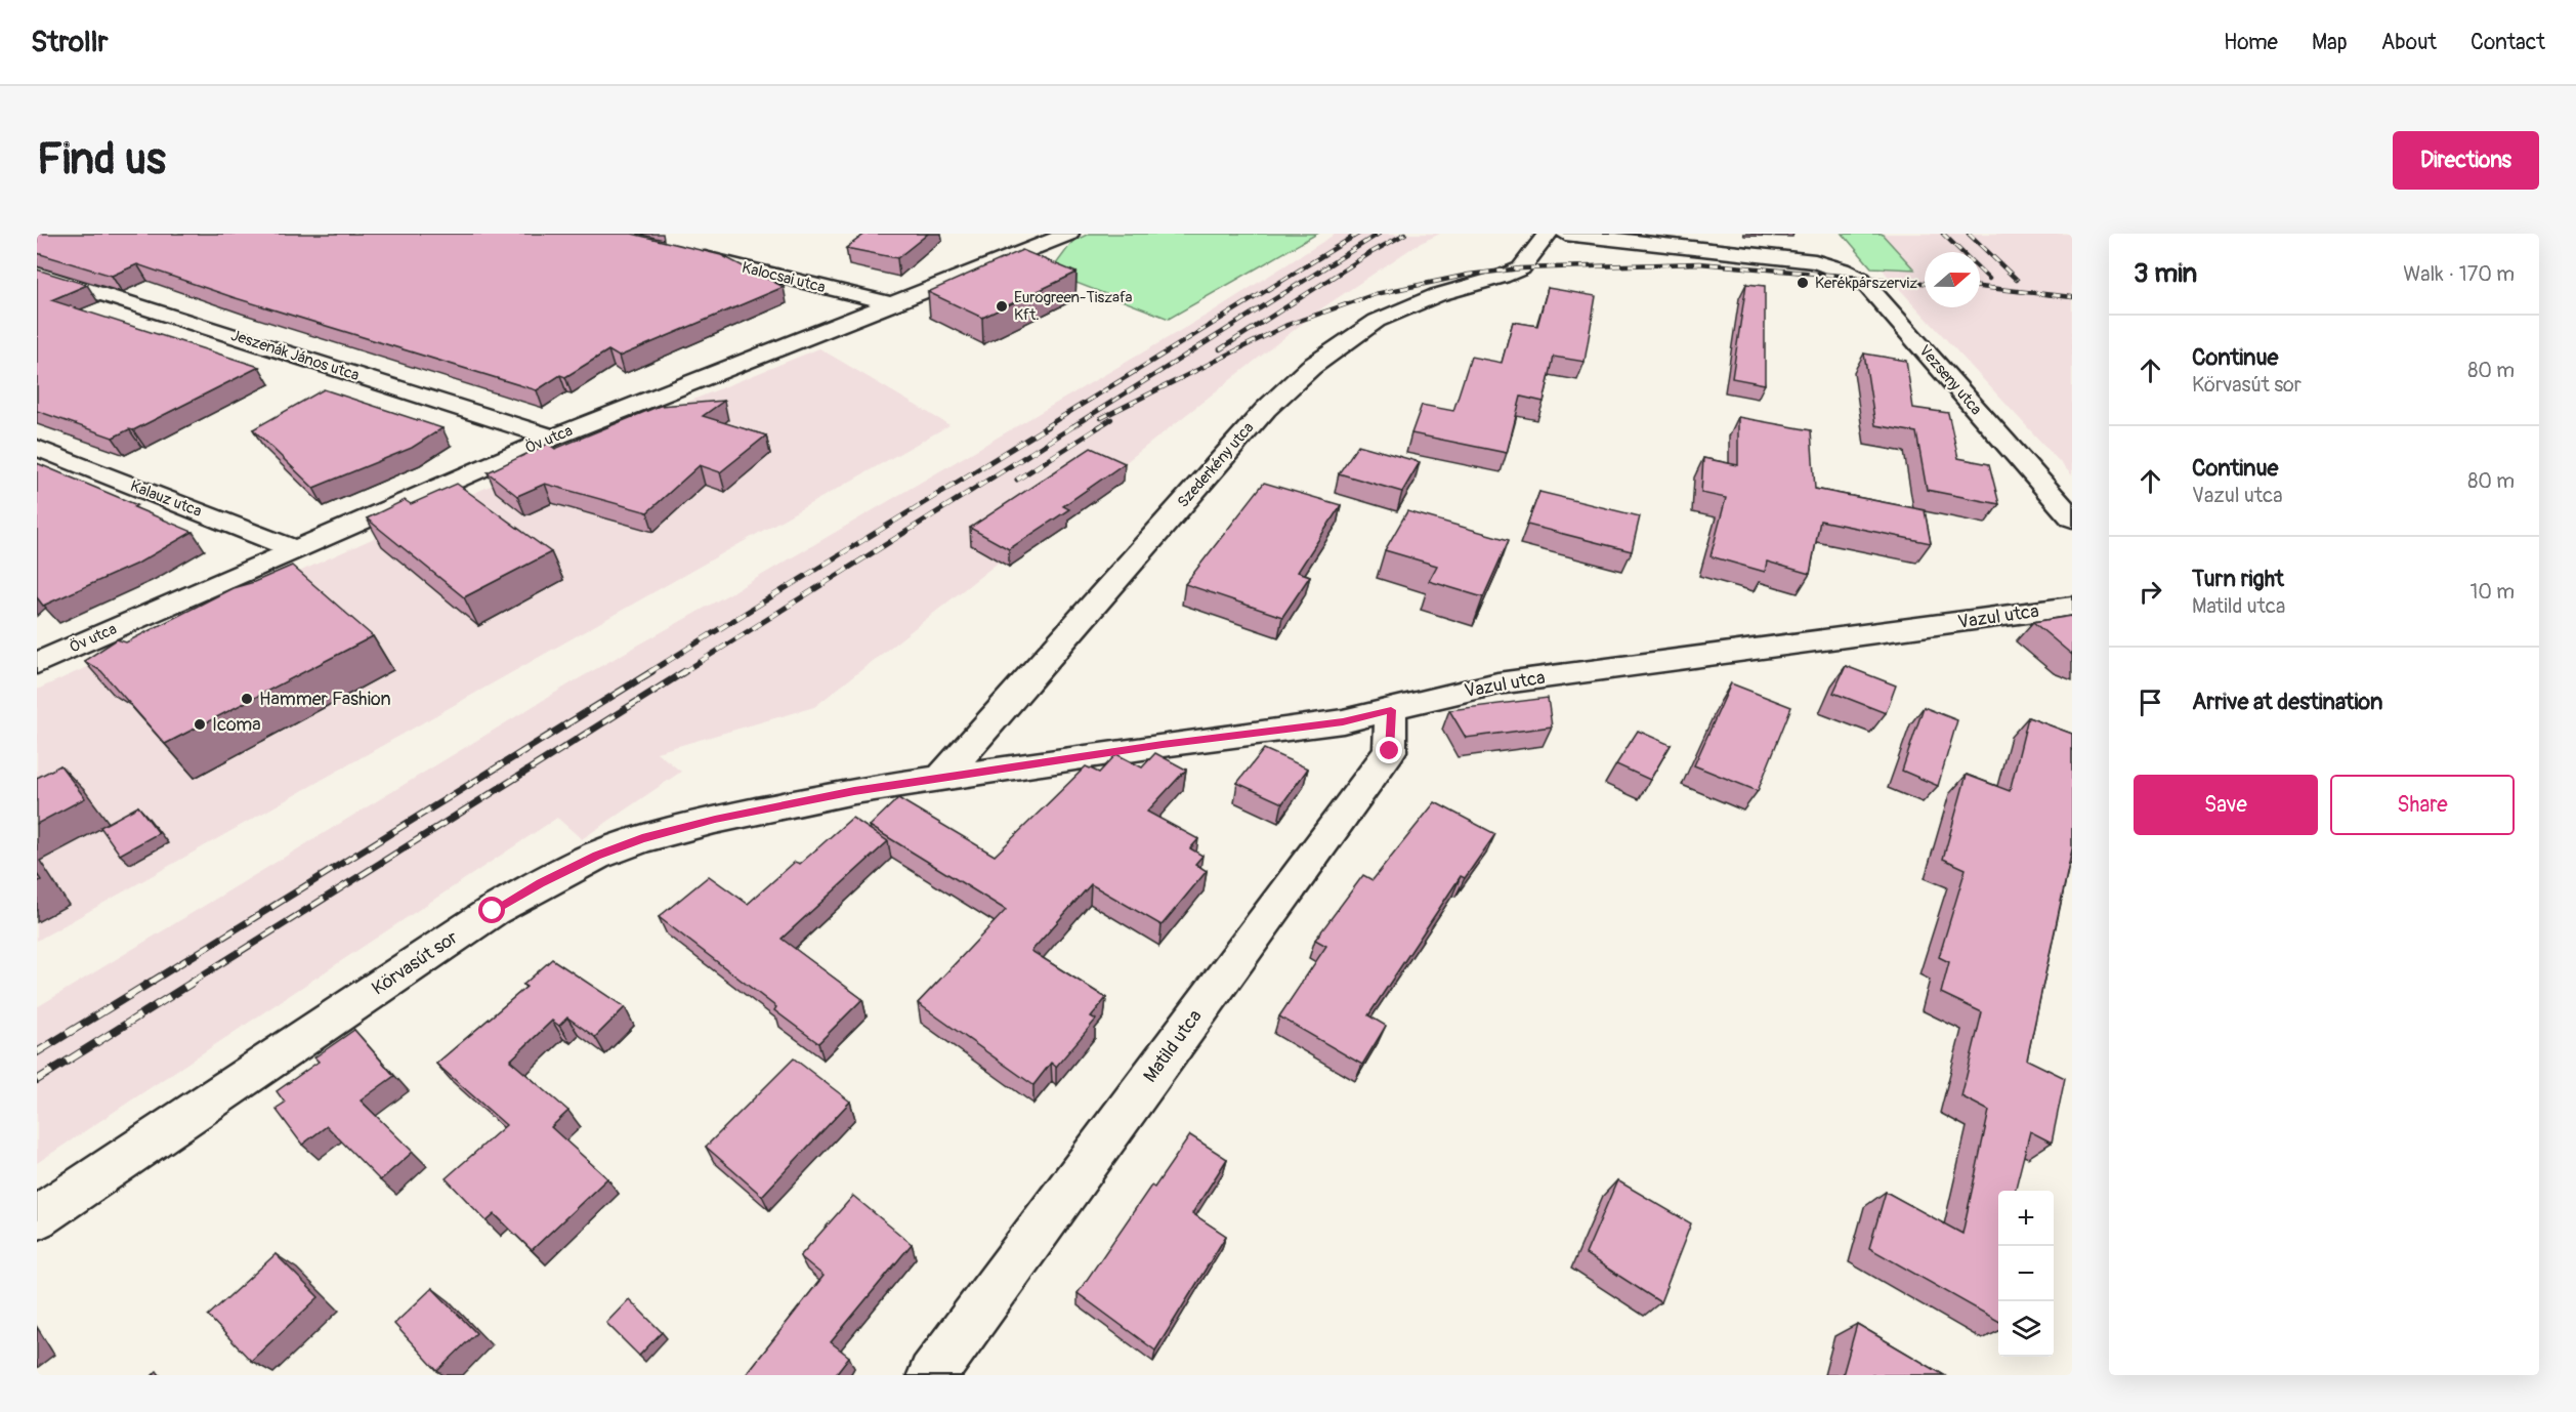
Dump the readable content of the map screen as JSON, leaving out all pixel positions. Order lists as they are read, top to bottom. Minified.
{"streets":{"street":["Kalocsai utca","Jeszenák János utca","Vezseny utca","Öv utca","Szederkény utca","Kalauz utca","Vazul utca","Körvasút sor","Matild utca"]},"crossings":[["Kalocsai utca","Öv utca"],["Jeszenák János utca","Öv utca"],["Öv utca","Kalauz utca"],["Szederkény utca","Vazul utca"],["Szederkény utca","Körvasút sor"],["Vazul utca","Körvasút sor"],["Vazul utca","Matild utca"]],"places":["Kerékpárszerviz","Eurogreen-Tiszafa Kft.","Hammer Fashion","Icoma"],"north":"right","page":{"header":"Strollr","nav":["Home","Map","About","Contact"],"buttons":["Directions",["Save","Share"]],"title":"Find us","heading":["3 min","Walk · 170 m"],"list":[["Continue","Körvasút sor","80 m"],["Continue","Vazul utca","80 m"],["Turn right","Matild utca","10 m"],"Arrive at destination"],"map_buttons":["+","−"]}}
